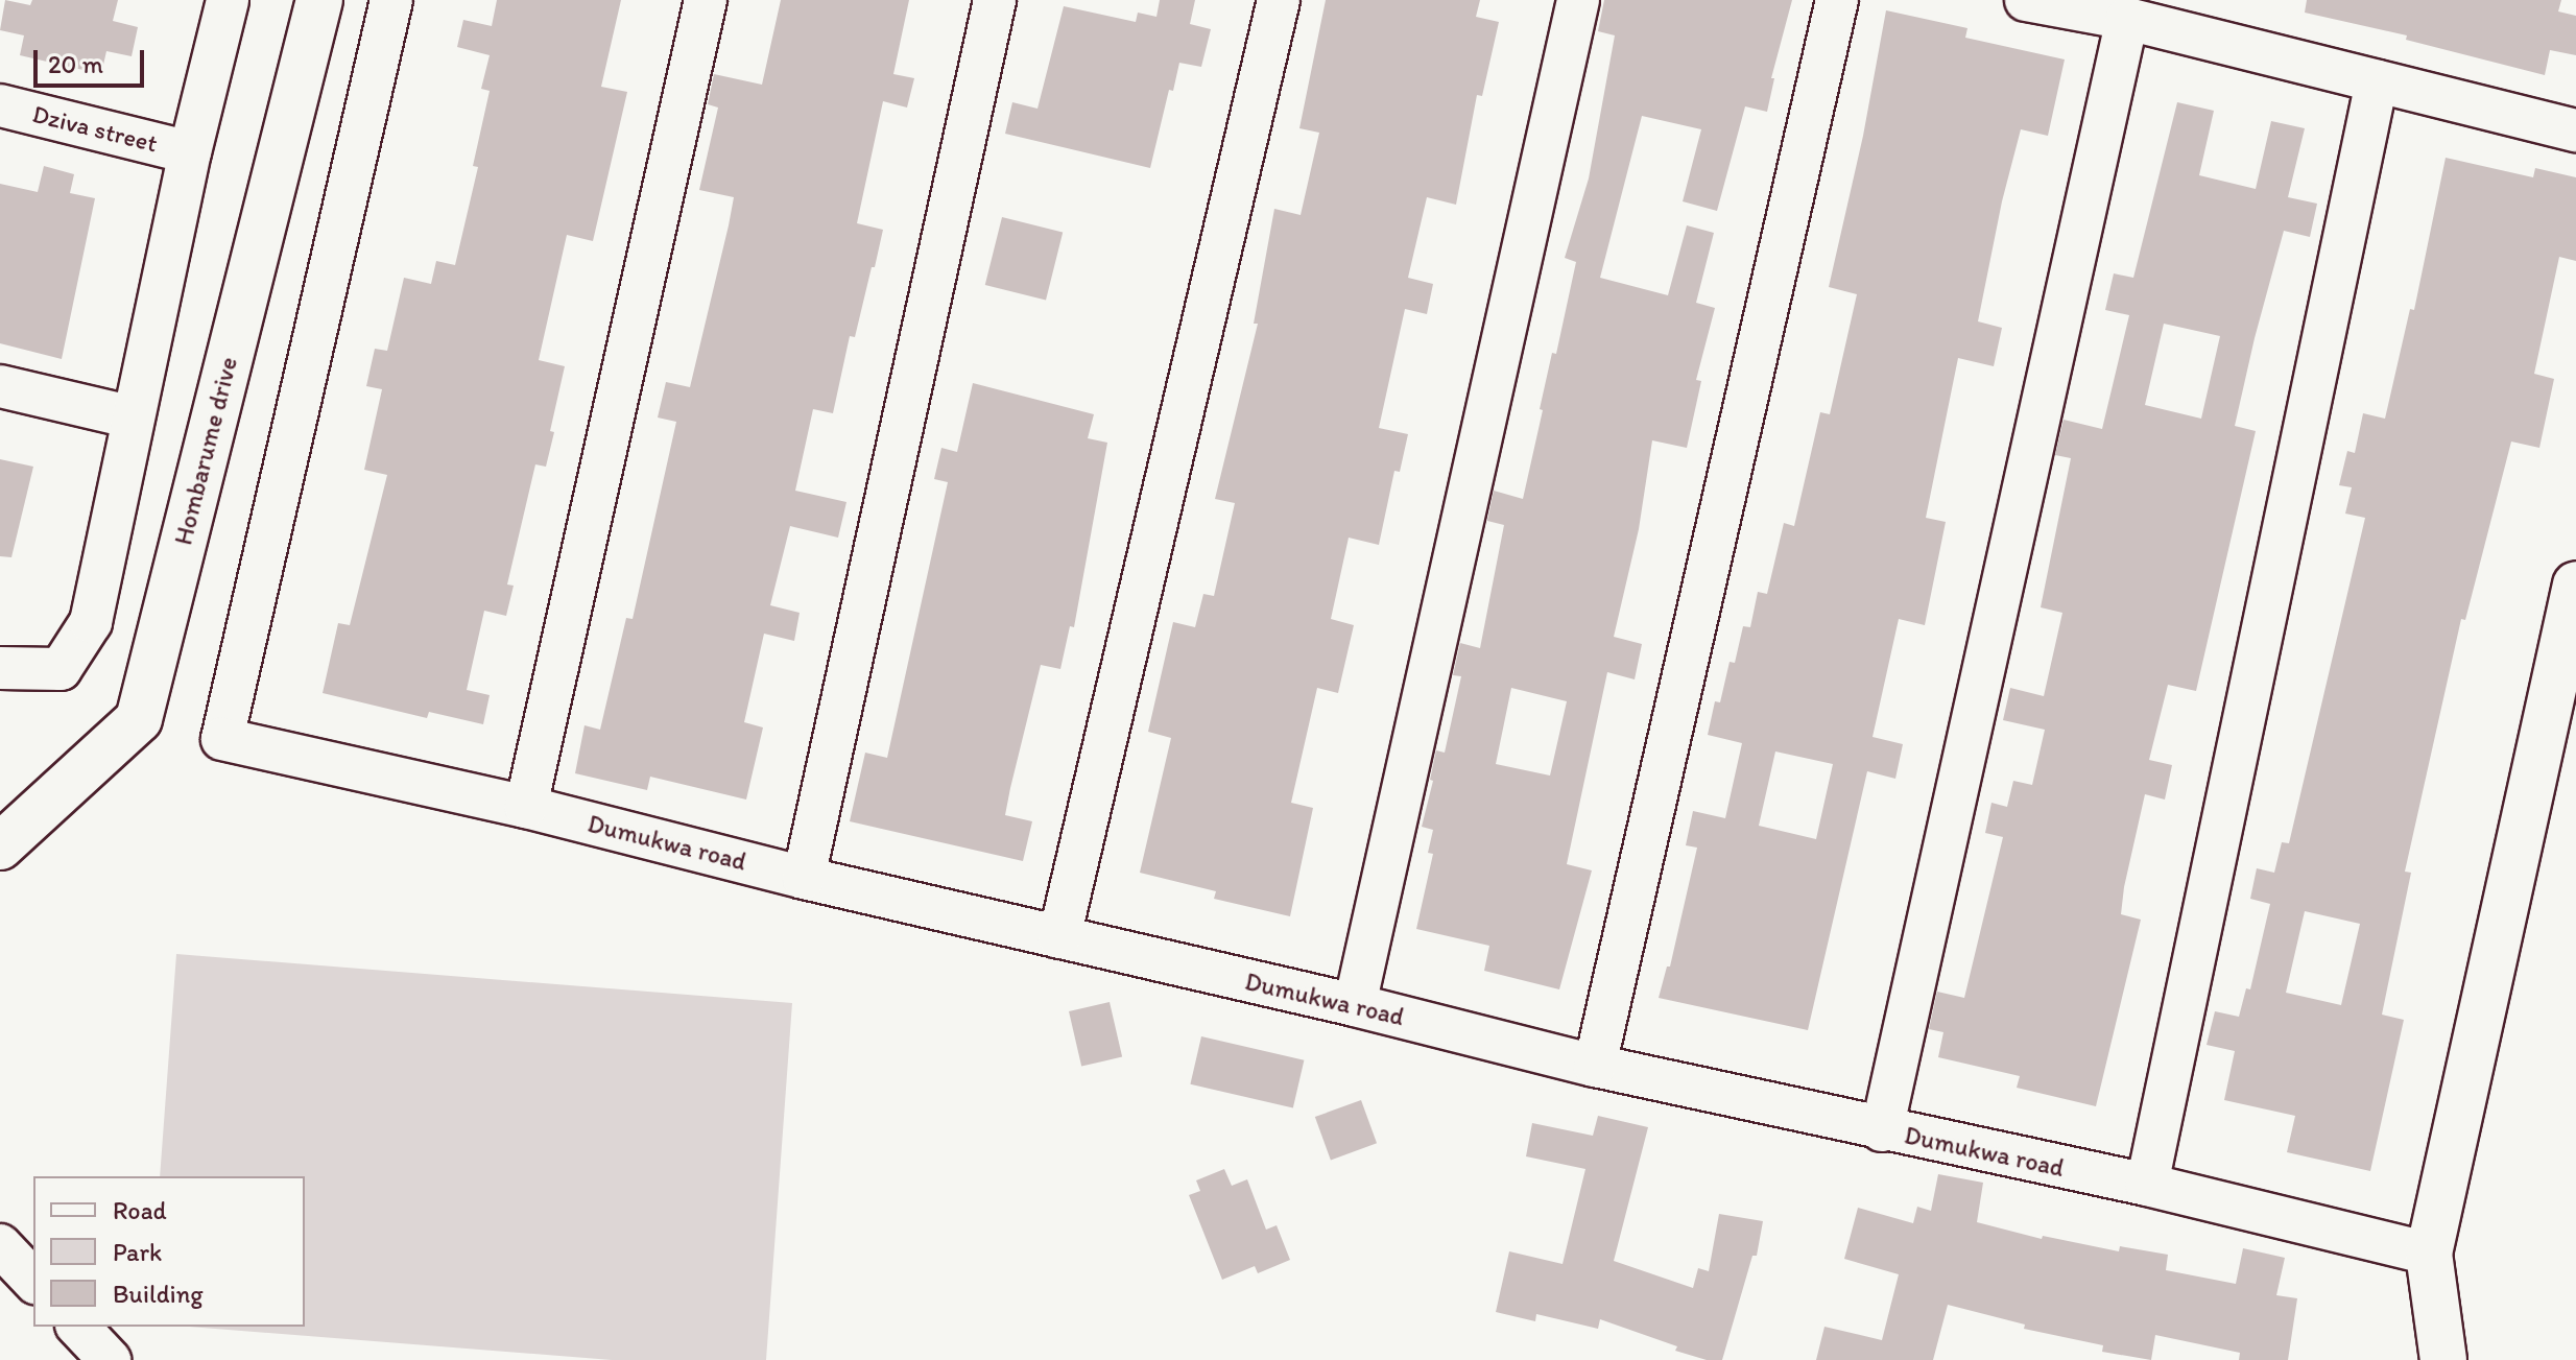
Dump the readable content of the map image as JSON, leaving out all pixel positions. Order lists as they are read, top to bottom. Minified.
{"streets":{"street":["Dziva street","Hombarume drive","Dumukwa road"]},"legend":["Road","Park","Building"],"scale_bar":"20 m"}
